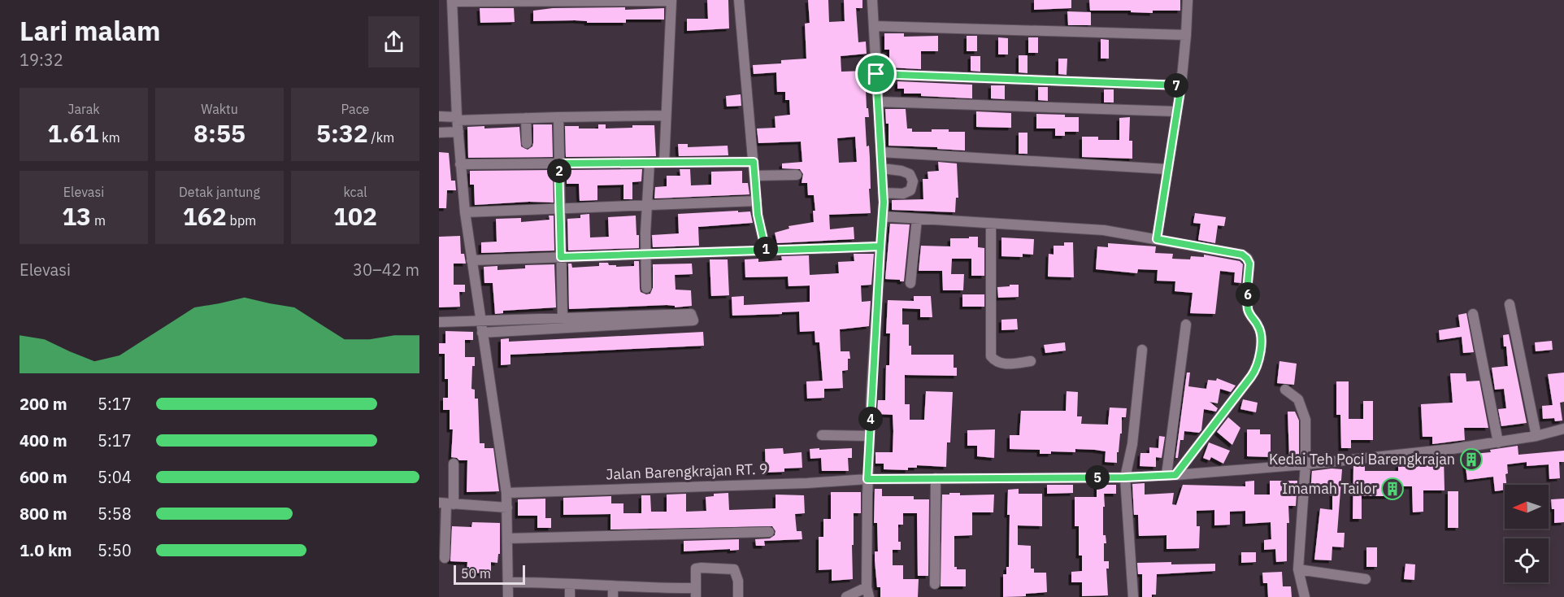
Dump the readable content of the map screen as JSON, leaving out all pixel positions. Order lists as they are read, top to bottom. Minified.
{"streets":{"street":["Jalan Barengkrajan RT. 9"]},"places":{"building":["Kedai Teh Poci Barengkrajan","Imamah Tailor"]},"scale_bar":"50 m","north":"left","page":{"heading":["Lari malam","19:32"],"pins":["7","2","1","6","4","5"],"stats":[["Jarak","1.61 km"],["Waktu","8:55"],["Pace","5:32 /km"],["Elevasi","13 m"],["Detak jantung","162 bpm"],["kcal","102"]],"chart":["Elevasi","30–42 m"],"list":[{"name":"200 m","note":"5:17"},{"name":"400 m","note":"5:17"},{"name":"600 m","note":"5:04"},{"name":"800 m","note":"5:58"},{"name":"1.0 km","note":"5:50"}],"scale":"50 m"}}
